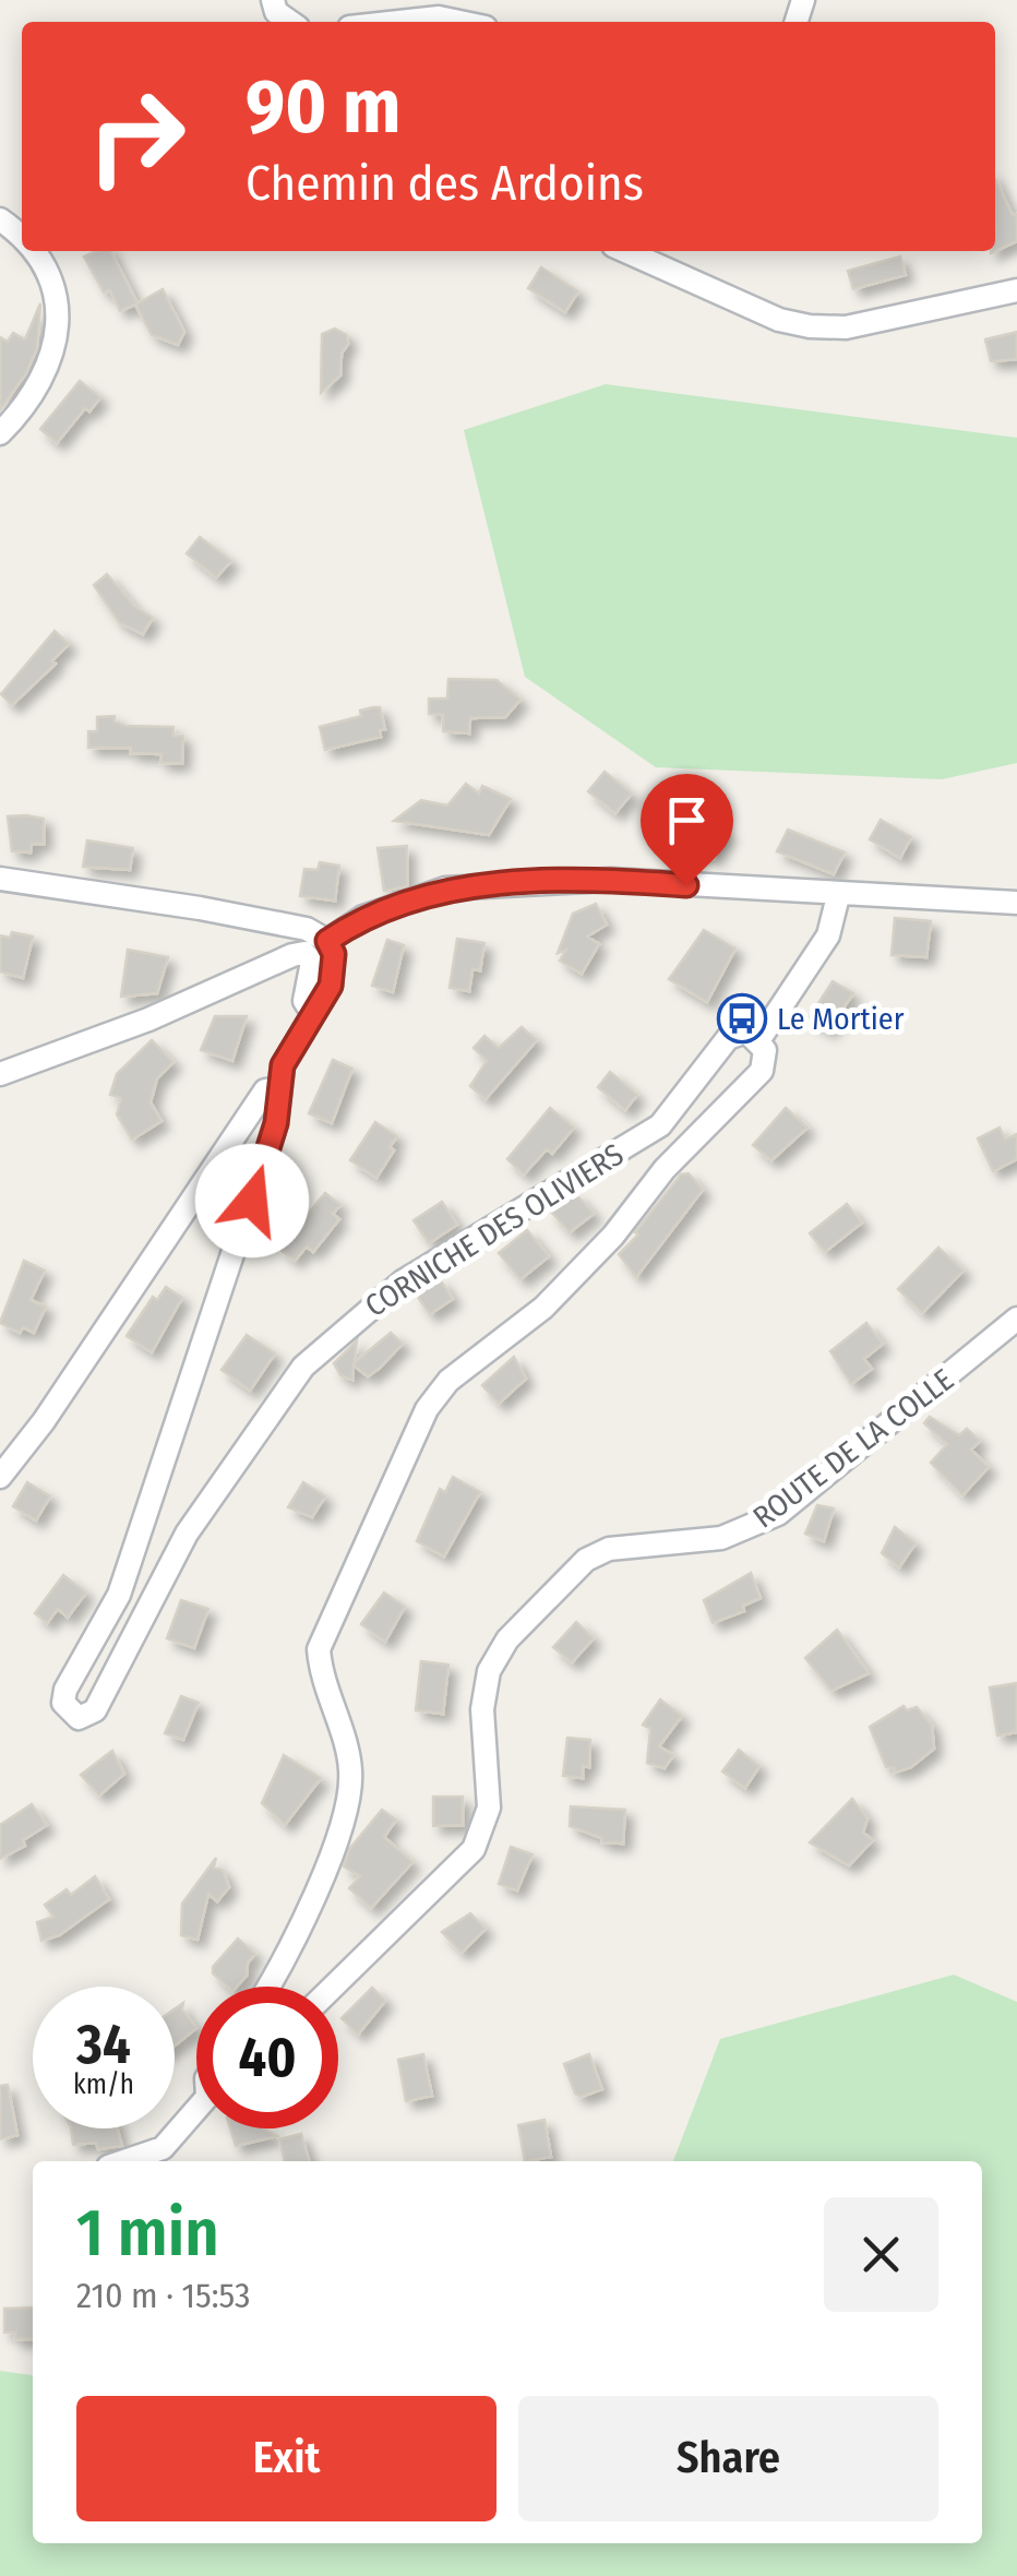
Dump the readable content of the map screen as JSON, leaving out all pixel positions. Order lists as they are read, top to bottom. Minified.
{"streets":{"street":["CORNICHE DES OLIVIERS","ROUTE DE LA COLLE"]},"places":{"bus stop":["Le Mortier"]},"page":{"turn":["90 m","Chemin des Ardoins"],"speed":"34 km/h","limit":"40","heading":["1 min","210 m · 15:53"],"buttons":["Exit","Share"]}}
